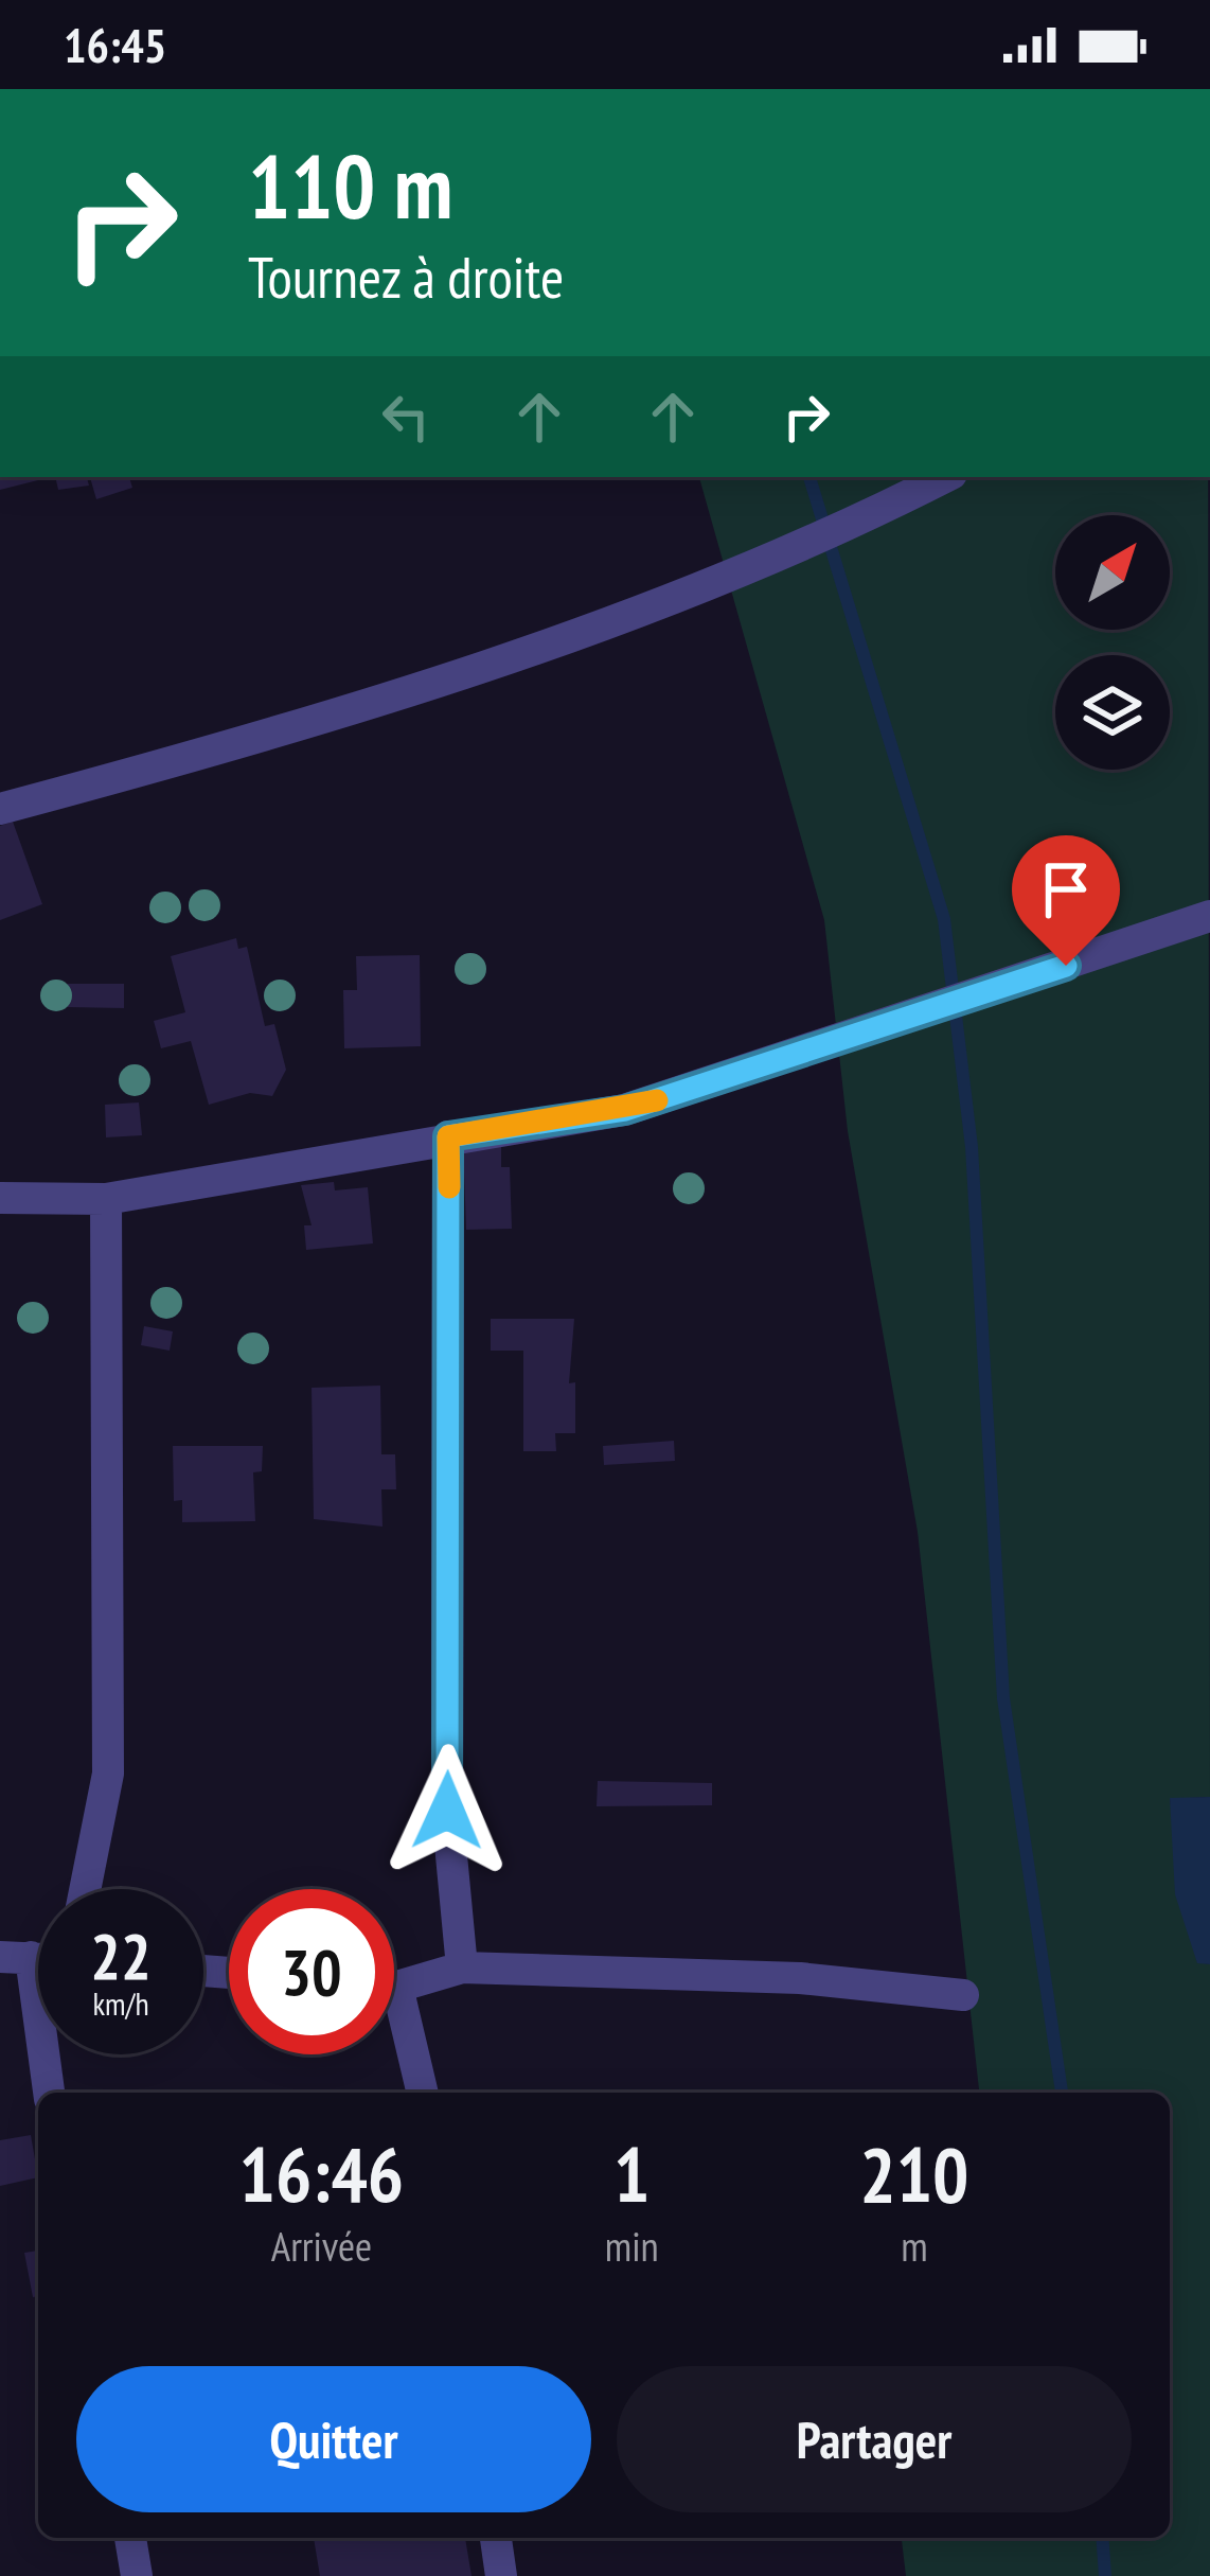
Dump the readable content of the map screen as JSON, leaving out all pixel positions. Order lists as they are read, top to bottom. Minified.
{"north":"top right","page":{"status":"16:45","turn":["110 m","Tournez à droite"],"speed":"22 km/h","limit":"30","eta":["16:46","Arrivée","1","min","210","m"],"buttons":["Quitter","Partager"]}}
